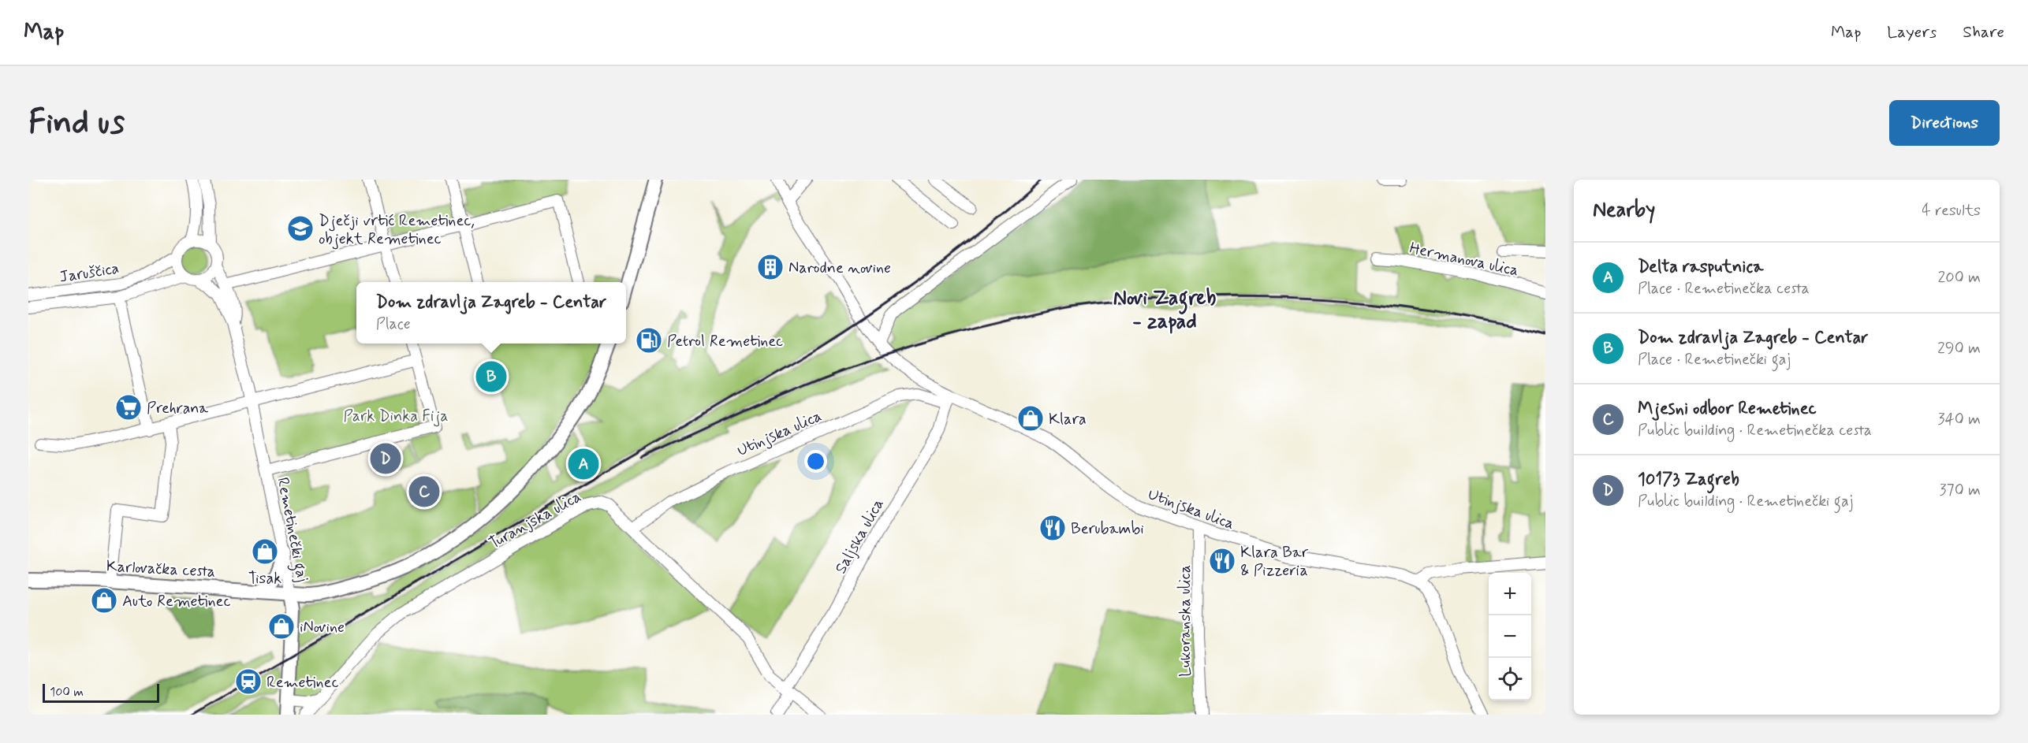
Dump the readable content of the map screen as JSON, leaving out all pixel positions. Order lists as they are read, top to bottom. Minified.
{"streets":{"main road":["Karlovačka cesta"],"street":["Hermanova ulica","Jaruščica","Utinjska ulica","Turanjska ulica","Remetinečki gaj","Saljska ulica","Lukoranska ulica"]},"crossings":[["Jaruščica","Remetinečki gaj"],["Utinjska ulica","Turanjska ulica"],["Utinjska ulica","Saljska ulica"],["Utinjska ulica","Lukoranska ulica"],["Turanjska ulica","Saljska ulica"],["Remetinečki gaj","Karlovačka cesta"]],"districts":["Novi Zagreb - zapad"],"parks":["Park Dinka Fija"],"places":{"school or university":["Dječji vrtić Remetinec, objekt Remetinec"],"building":["Narodne novine"],"fuel station":["Petrol Remetinec"],"supermarket":["Prehrana"],"shop":["Klara","Tisak","Auto Remetinec","iNovine"],"restaurant":["Berubambi","Klara Bar & Pizzeria"],"station":["Remetinec"]},"scale_bar":"100 m","page":{"header":"Map","nav":["Map","Layers","Share"],"buttons":"Directions","title":"Find us","heading":["Nearby","4 results"],"list":[{"mark":"A","name":"Delta rasputnica","note":"Place · Remetinečka cesta","value":"200 m"},{"mark":"B","name":"Dom zdravlja Zagreb - Centar","note":"Place · Remetinečki gaj","value":"290 m"},{"mark":"C","name":"Mjesni odbor Remetinec","note":"Public building · Remetinečka cesta","value":"340 m"},{"mark":"D","name":"10173 Zagreb","note":"Public building · Remetinečki gaj","value":"370 m"}],"popup":["Dom zdravlja Zagreb - Centar","Place"],"pins":["B","D","A","C"],"map_buttons":["+","−"],"scale":"100 m"}}
